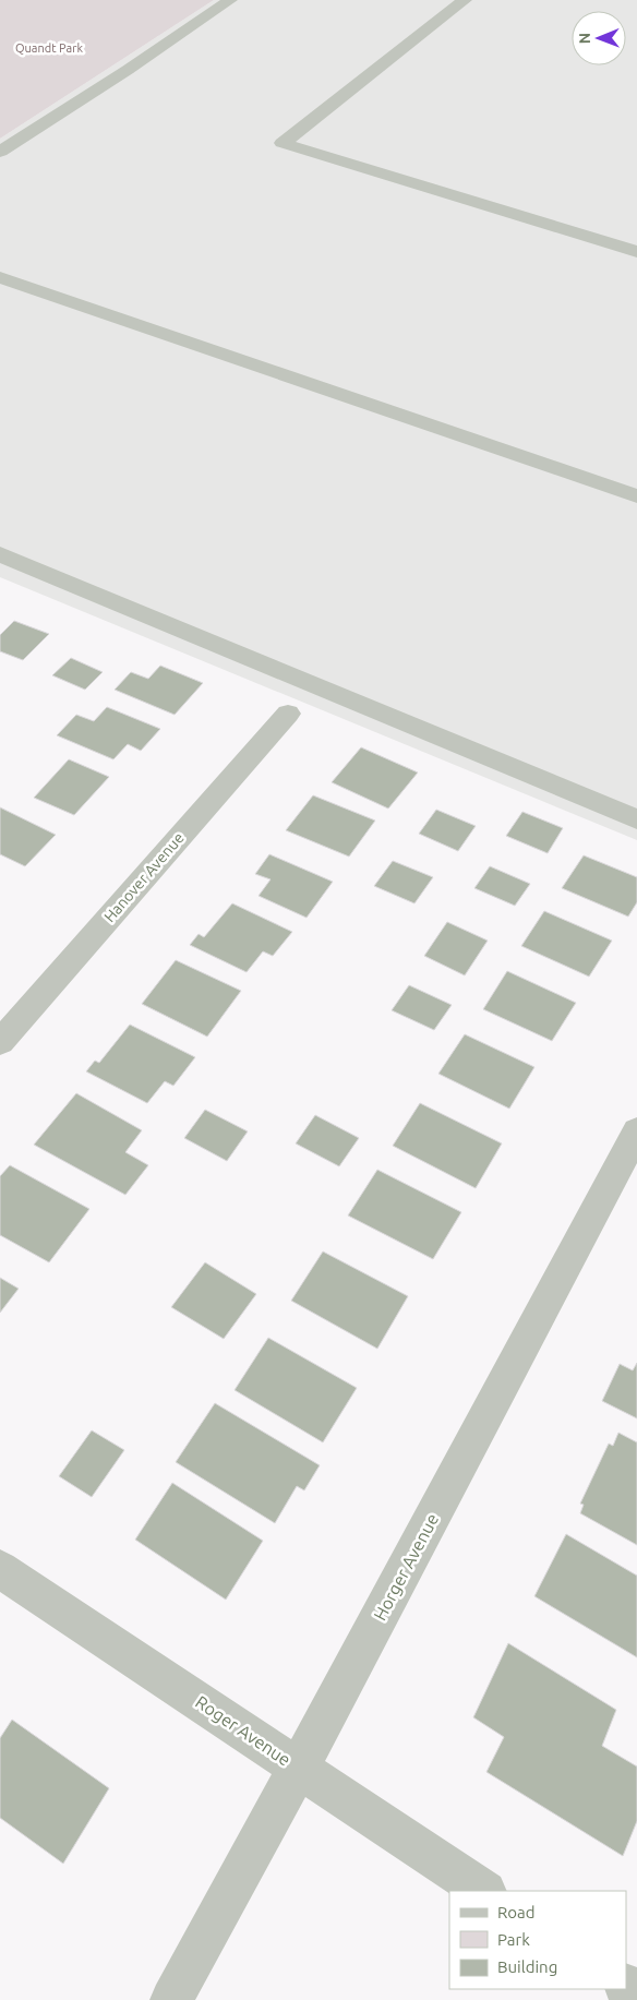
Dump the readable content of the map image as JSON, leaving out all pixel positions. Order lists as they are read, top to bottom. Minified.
{"streets":{"street":["Hanover Avenue","Horger Avenue","Roger Avenue"]},"crossings":[["Horger Avenue","Roger Avenue"]],"parks":["Quandt Park"],"legend":["Road","Park","Building"],"north":"left"}
